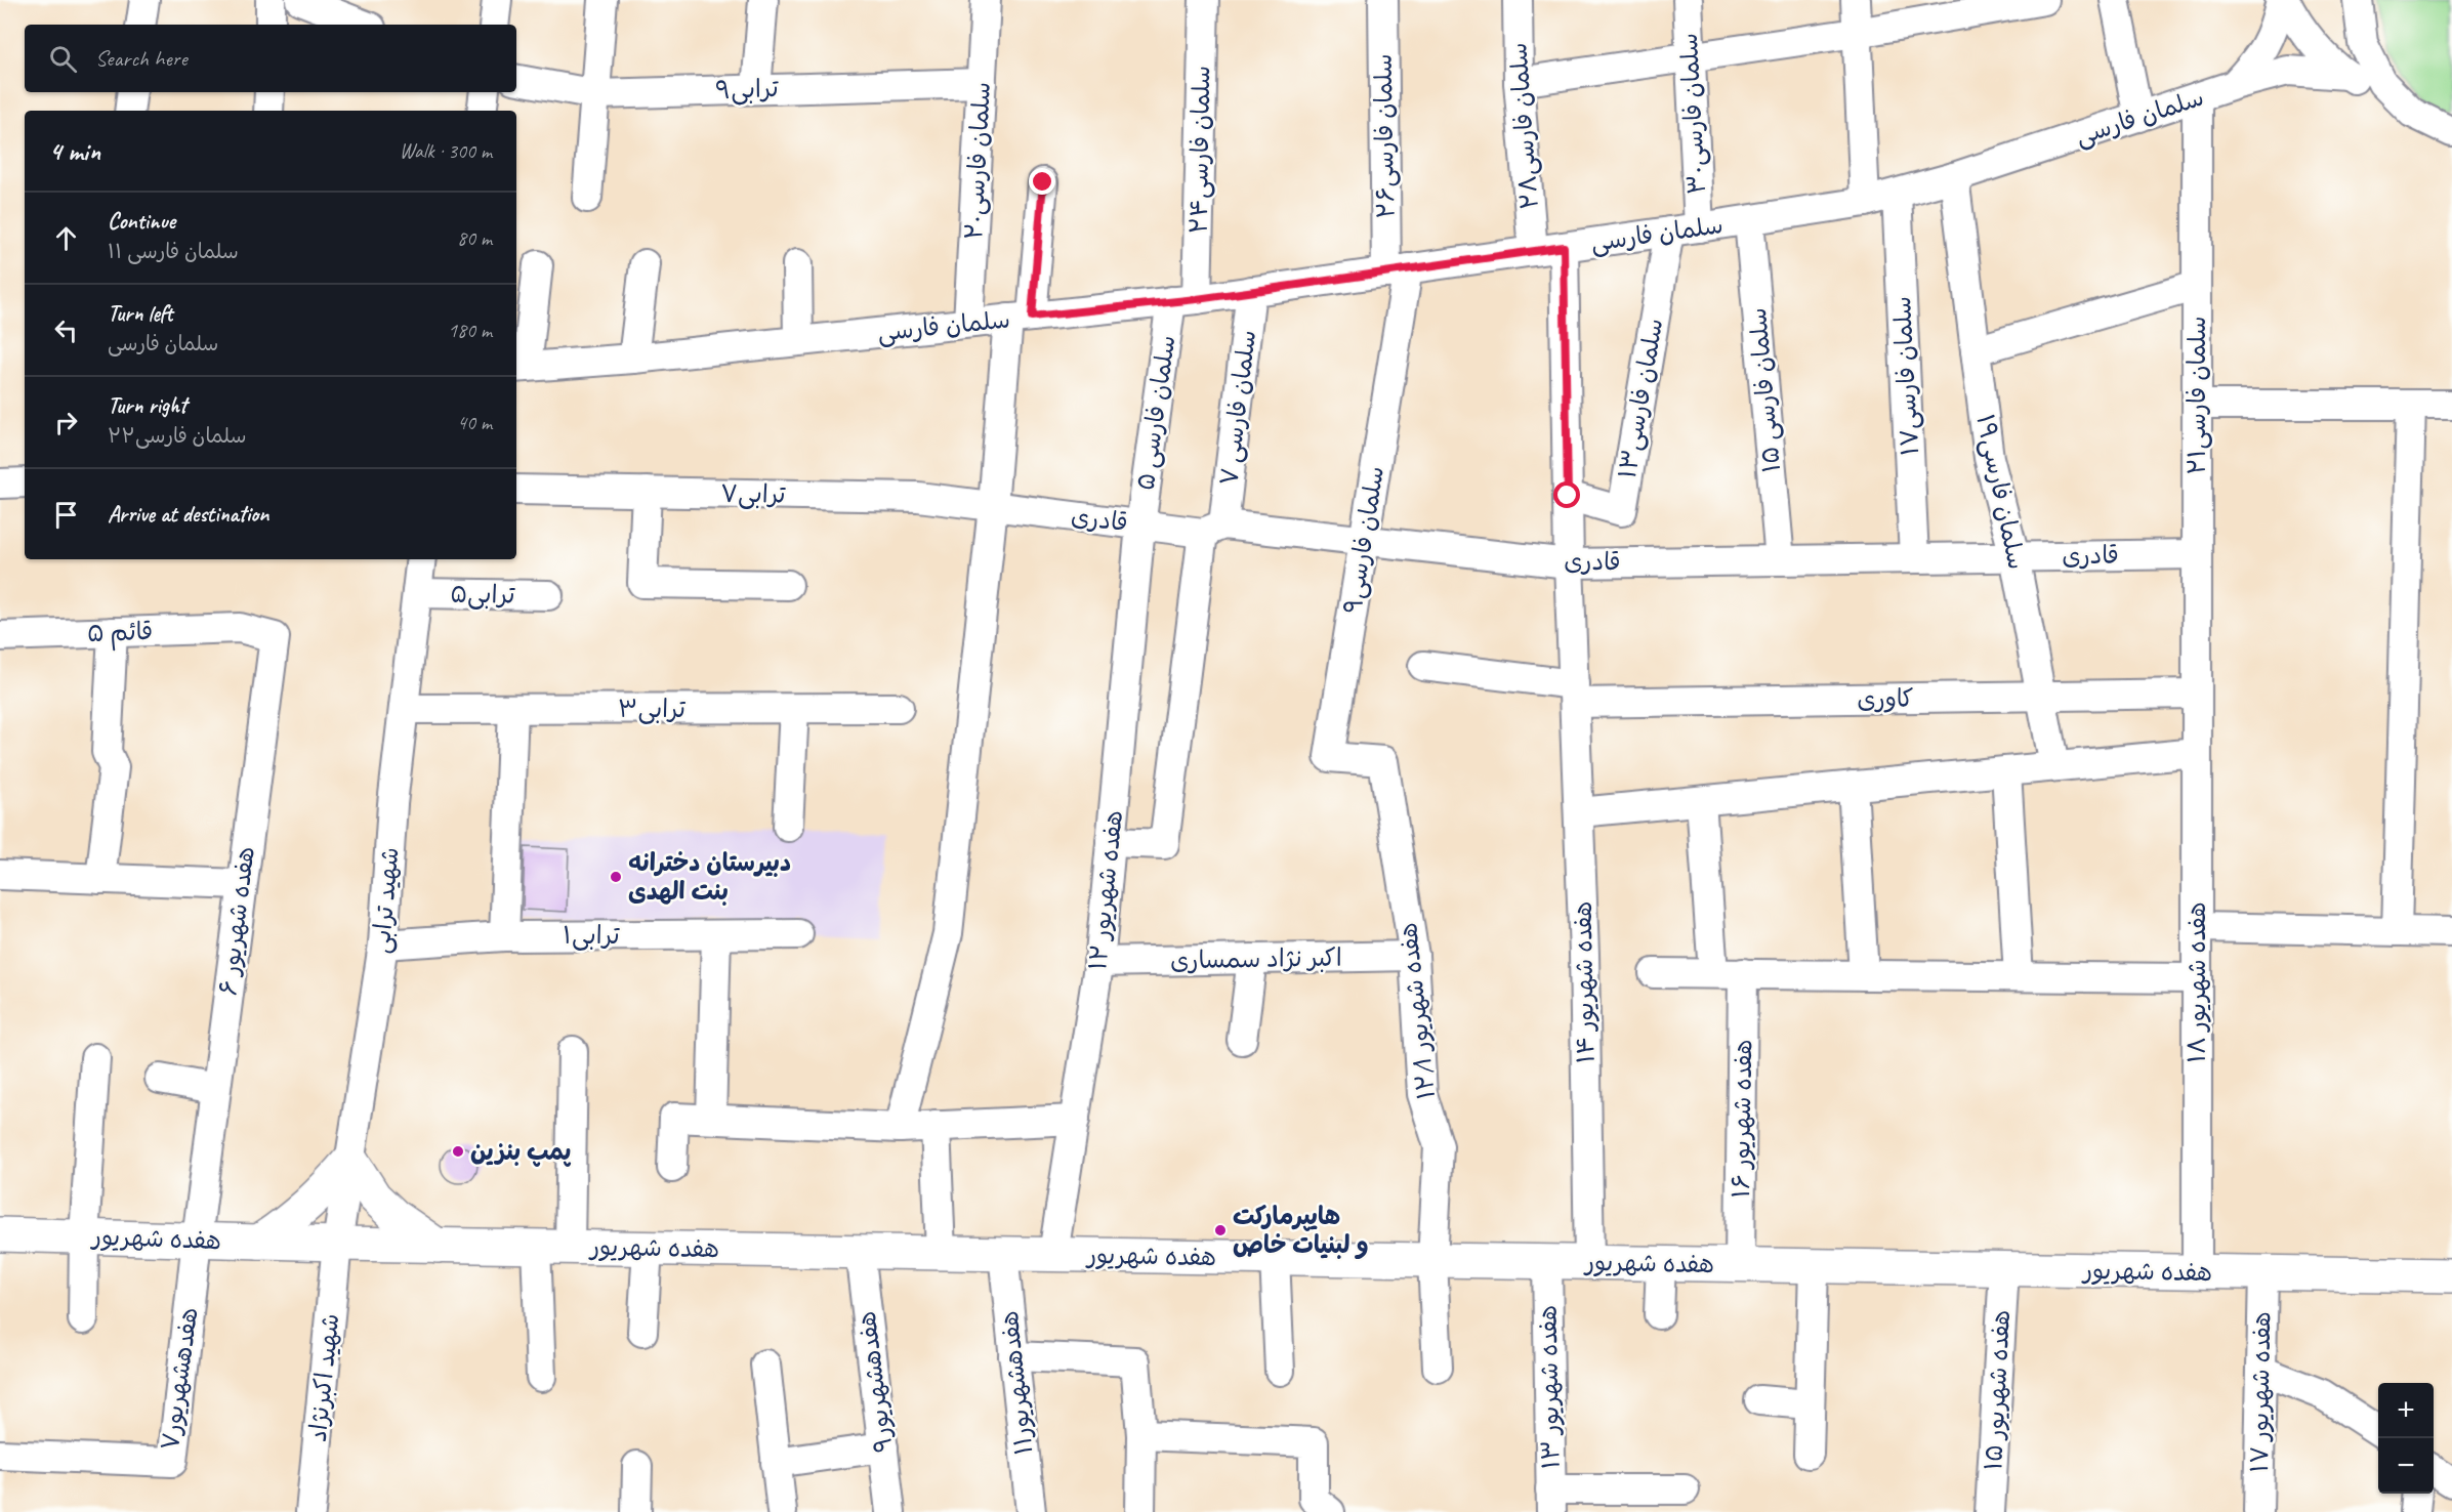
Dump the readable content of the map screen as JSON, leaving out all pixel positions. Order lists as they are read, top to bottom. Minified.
{"streets":{"main road":["هفده شهریور"],"street":["ترابی۹","سلمان فارسی۳۰","سلمان فارسی","سلمان فارسی۲۸","سلمان فارسی۲۶","سلمان فارسی۲۴","سلمان فارسی۲۰","سلمان فارسی۱۷","سلمان فارسی ۱۵","سلمان فارسی۲۱","سلمان فارسی۱۳","سلمان فارسی ۷","سلمان فارسی ۵","سلمان فارسی۱۹","ترابی۷","قادری","سلمان فارسی۹","ترابی۵","قائم ۵","کاوری","ترابی۳","هفده شهریور ۱۲","شهید ترابی","هفده شهریور ۶","ترابی۱","اکبر نژاد سمساری","هفده شهریور ۱۴","هفده شهریور ۱۸","هفده شهریور ۱۲/۱","هفده شهریور ۱۶","شهید اکبرنژاد","هفدهشهریور۷","هفدهشهریور۹","هفدهشهریور۱۱","هفده شهریور ۱۳","هفده شهریور ۱۵","هفده شهریور ۱۷"]},"crossings":[["ترابی۹","سلمان فارسی۲۰"],["سلمان فارسی۳۰","سلمان فارسی"],["سلمان فارسی","سلمان فارسی۲۸"],["سلمان فارسی","سلمان فارسی۲۶"],["سلمان فارسی","سلمان فارسی۲۴"],["سلمان فارسی","سلمان فارسی۲۰"],["سلمان فارسی","سلمان فارسی۱۷"],["سلمان فارسی","سلمان فارسی ۱۵"],["سلمان فارسی","سلمان فارسی۲۱"],["سلمان فارسی","سلمان فارسی۱۳"],["سلمان فارسی","سلمان فارسی ۷"],["سلمان فارسی","سلمان فارسی ۵"],["سلمان فارسی","سلمان فارسی۱۹"],["سلمان فارسی","سلمان فارسی۹"],["سلمان فارسی","هفده شهریور ۱۴"],["سلمان فارسی۲۶","سلمان فارسی۹"],["سلمان فارسی۲۴","سلمان فارسی ۵"],["سلمان فارسی۱۷","قادری"],["سلمان فارسی ۱۵","قادری"],["سلمان فارسی۲۱","قادری"],["سلمان فارسی۲۱","کاوری"],["سلمان فارسی۲۱","هفده شهریور ۱۸"],["سلمان فارسی۱۳","هفده شهریور ۱۴"],["سلمان فارسی ۷","قادری"],["سلمان فارسی ۷","هفده شهریور ۱۲"],["سلمان فارسی ۵","قادری"],["سلمان فارسی ۵","هفده شهریور ۱۲"],["سلمان فارسی۱۹","قادری"],["سلمان فارسی۱۹","کاوری"],["ترابی۷","قادری"],["قادری","سلمان فارسی۹"],["قادری","هفده شهریور ۱۲"],["قادری","هفده شهریور ۱۴"],["سلمان فارسی۹","هفده شهریور ۱۲/۱"],["ترابی۵","شهید ترابی"],["قائم ۵","هفده شهریور ۶"],["کاوری","هفده شهریور ۱۴"],["کاوری","هفده شهریور ۱۸"],["ترابی۳","شهید ترابی"],["هفده شهریور ۱۲","اکبر نژاد سمساری"],["هفده شهریور ۱۲","هفده شهریور"],["شهید ترابی","ترابی۱"],["شهید ترابی","هفده شهریور"],["شهید ترابی","شهید اکبرنژاد"],["هفده شهریور ۶","هفده شهریور"],["هفده شهریور ۶","هفدهشهریور۷"],["اکبر نژاد سمساری","هفده شهریور ۱۲/۱"],["هفده شهریور ۱۴","هفده شهریور"],["هفده شهریور ۱۸","هفده شهریور"],["هفده شهریور ۱۲/۱","هفده شهریور"],["هفده شهریور ۱۶","هفده شهریور"],["هفده شهریور","شهید اکبرنژاد"],["هفده شهریور","هفدهشهریور۷"],["هفده شهریور","هفدهشهریور۹"],["هفده شهریور","هفدهشهریور۱۱"],["هفده شهریور","هفده شهریور ۱۳"],["هفده شهریور","هفده شهریور ۱۵"],["هفده شهریور","هفده شهریور ۱۷"]],"places":["دبیرستان دخترانه بنت الهدی","پمپ بنزین","هایپرمارکت و لبنیات خاص"],"page":{"search":"Search here","heading":["4 min","Walk · 300 m"],"list":[["Continue","سلمان فارسی ۱۱","80 m"],["Turn left","سلمان فارسی","180 m"],["Turn right","سلمان فارسی۲۲","40 m"],"Arrive at destination"],"map_buttons":["+","−"]}}
